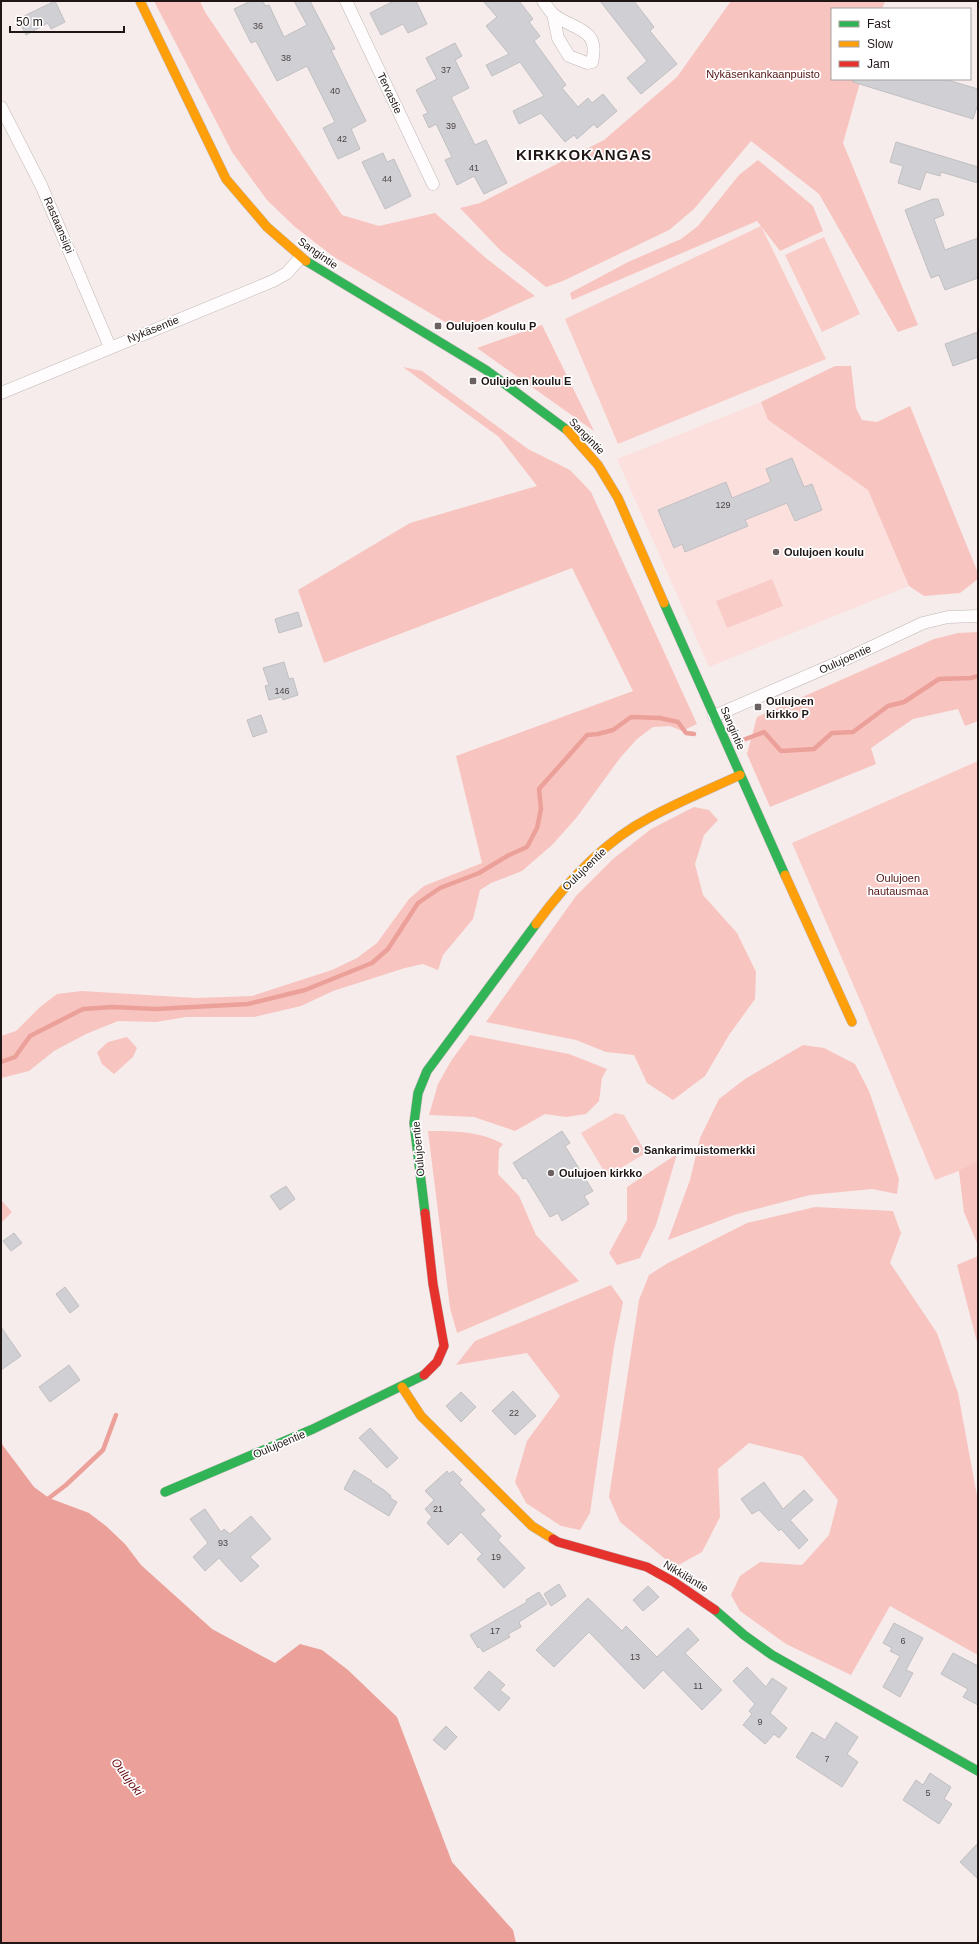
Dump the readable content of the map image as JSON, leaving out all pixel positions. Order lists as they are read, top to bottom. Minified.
{"streets":{"street":["Tervastie","Rastaansiipi","Sangintie","Nykäsentie","Oulujoentie","Nikkiläntie"]},"crossings":[["Rastaansiipi","Nykäsentie"],["Sangintie","Nykäsentie"],["Sangintie","Oulujoentie"],["Oulujoentie","Nikkiläntie"]],"districts":["KIRKKOKANGAS"],"water":["Oulujoki"],"parks":["Nykäsenkankaanpuisto","Oulujoen hautausmaa"],"places":{"transit":["Oulujoen koulu P","Oulujoen koulu E","Oulujoen kirkko P"],"other":["Oulujoen koulu","Sankarimuistomerkki","Oulujoen kirkko"]},"house_numbers":["36","38","37","40","39","42","41","44","129","146","22","21","93","19","17","6","13","11","9","7","5"],"legend":["Fast","Slow","Jam"],"scale_bar":"50 m"}
